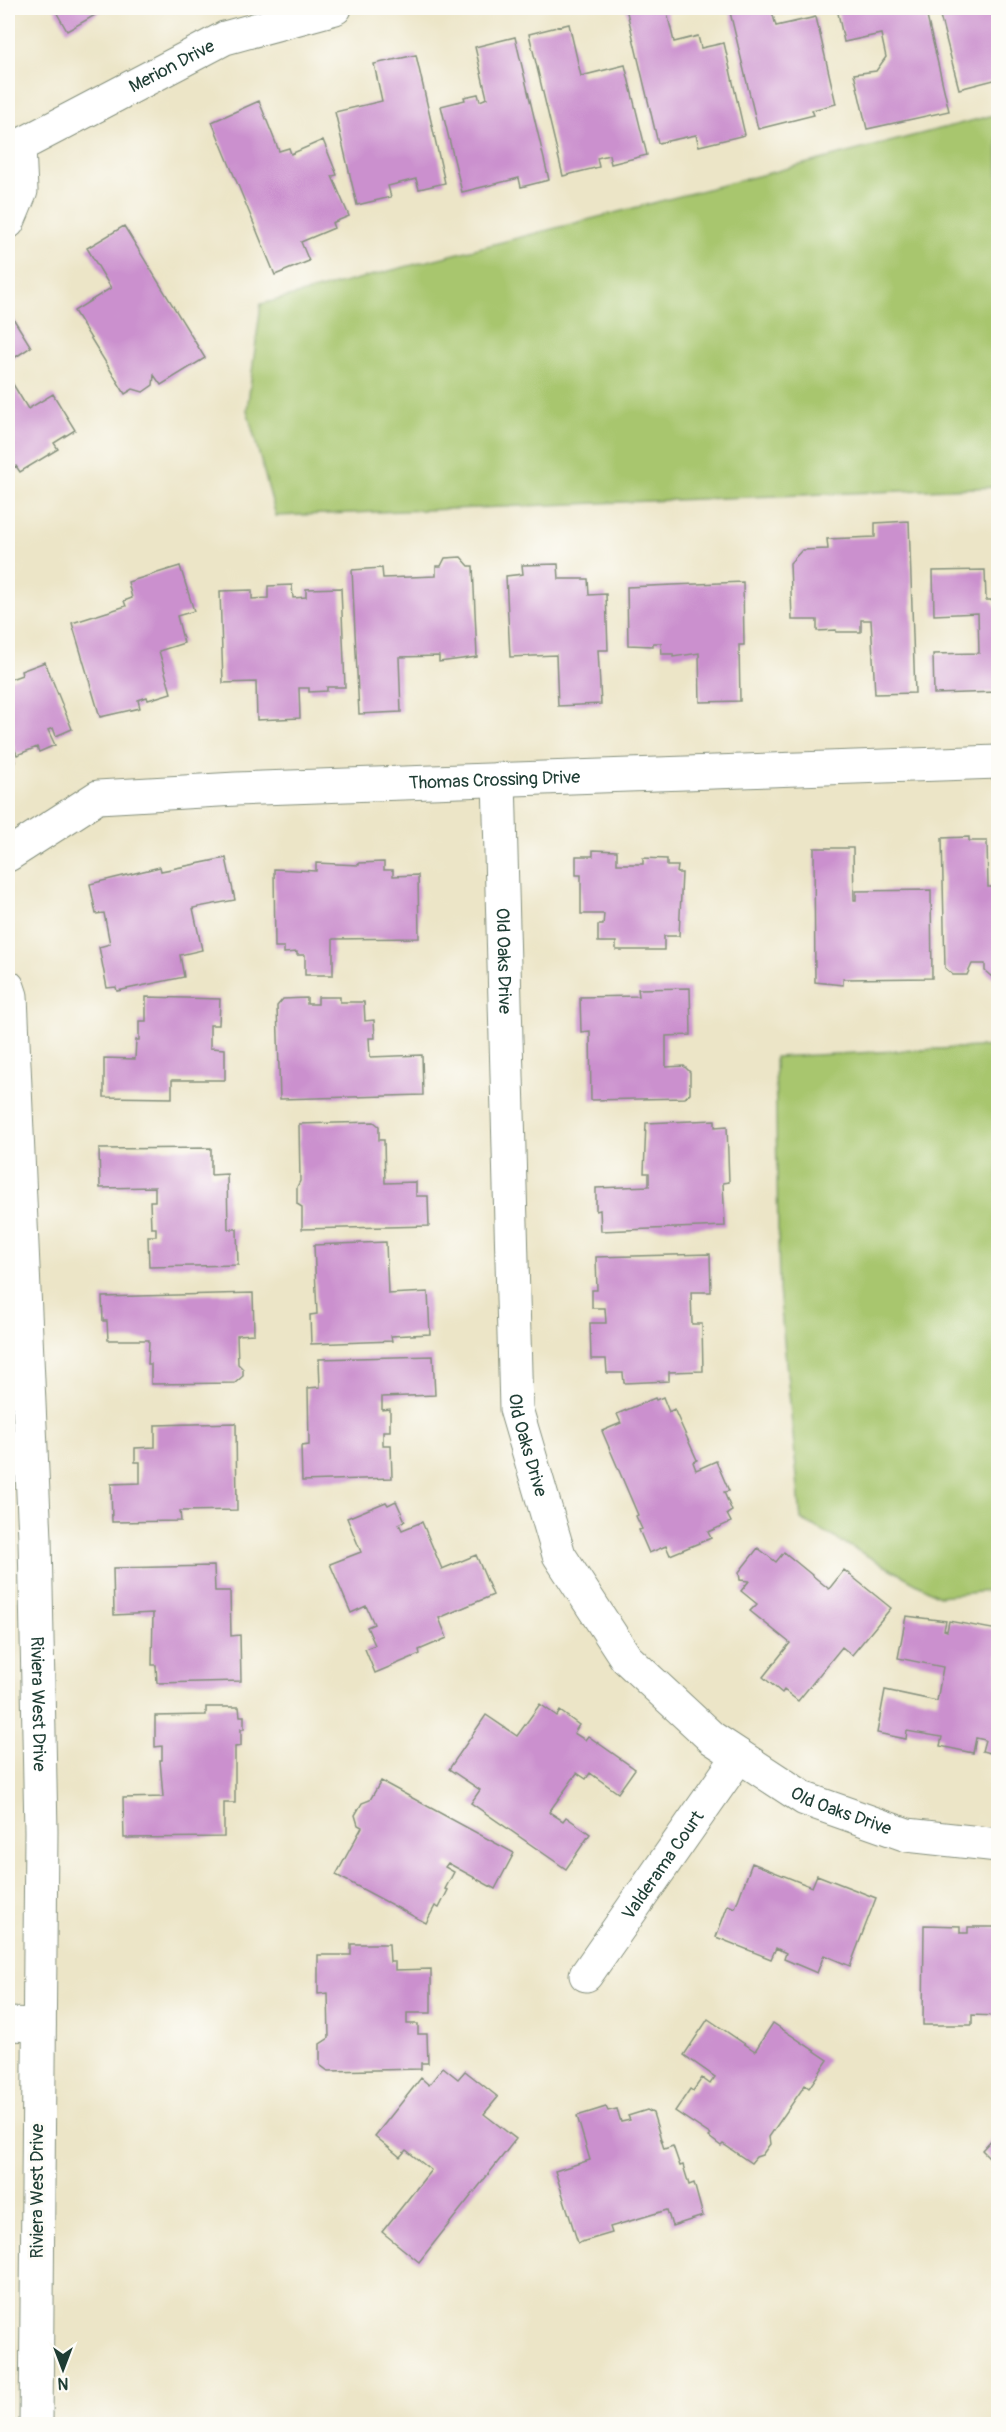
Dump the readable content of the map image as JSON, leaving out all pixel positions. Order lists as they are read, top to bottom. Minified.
{"streets":{"street":["Merion Drive","Thomas Crossing Drive","Old Oaks Drive","Riviera West Drive","Valderama Court"]},"crossings":[["Thomas Crossing Drive","Old Oaks Drive"],["Old Oaks Drive","Valderama Court"]],"north":"bottom"}
